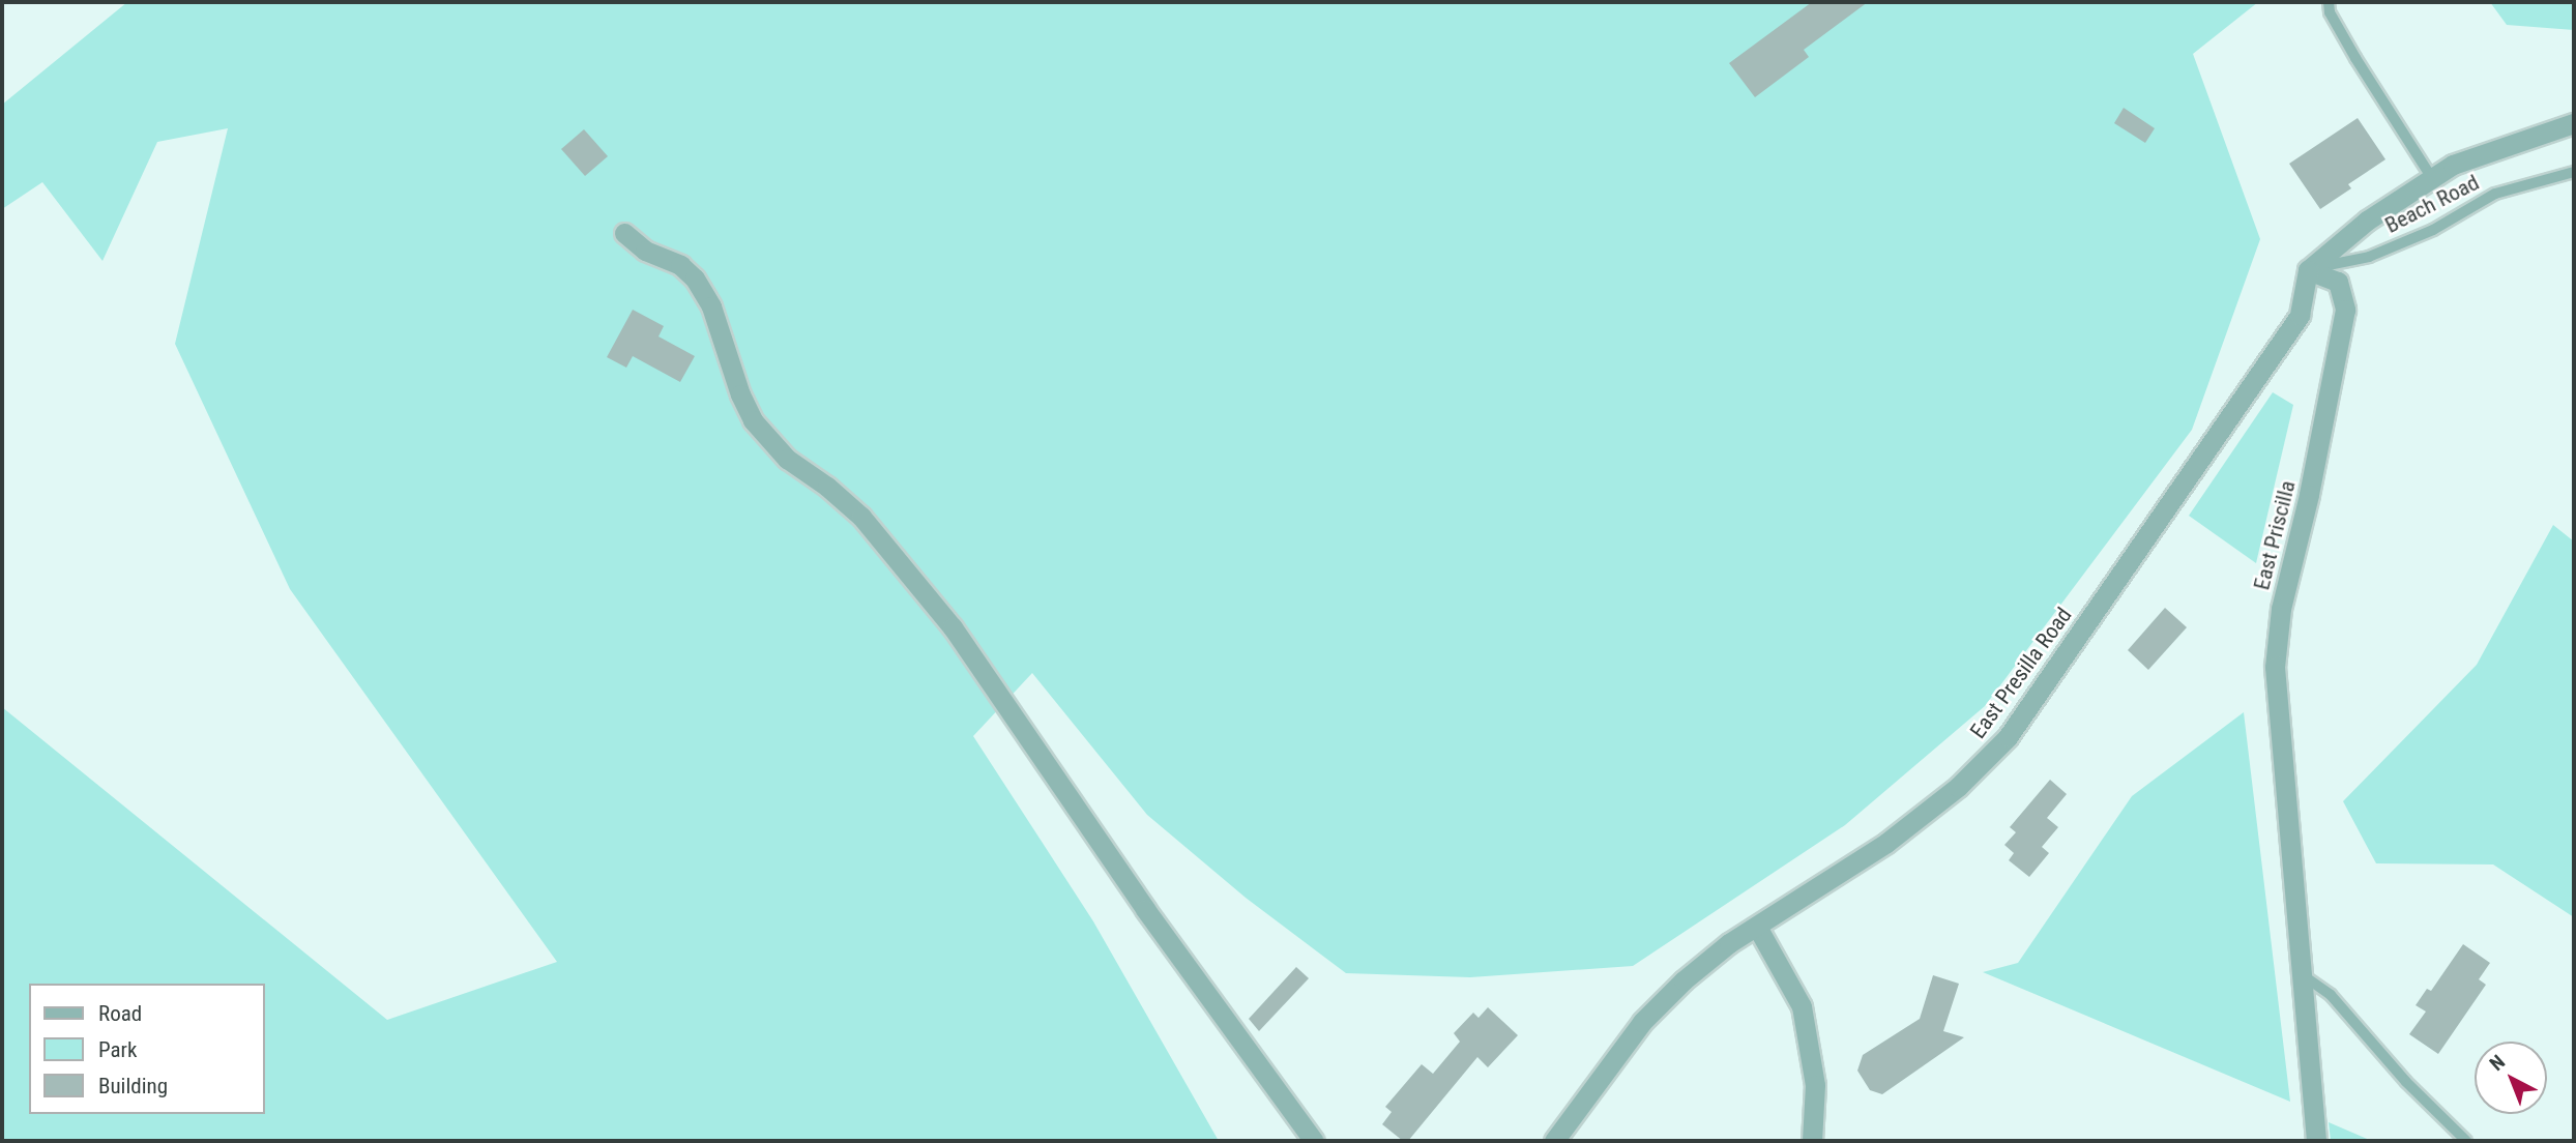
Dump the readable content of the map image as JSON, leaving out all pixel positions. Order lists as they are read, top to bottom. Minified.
{"streets":{"street":["East Priscilla","East Presilla Road"],"lane":["Beach Road"]},"crossings":[["Beach Road","East Priscilla"],["Beach Road","East Presilla Road"],["East Priscilla","East Presilla Road"]],"legend":["Road","Park","Building"],"north":"top left"}
